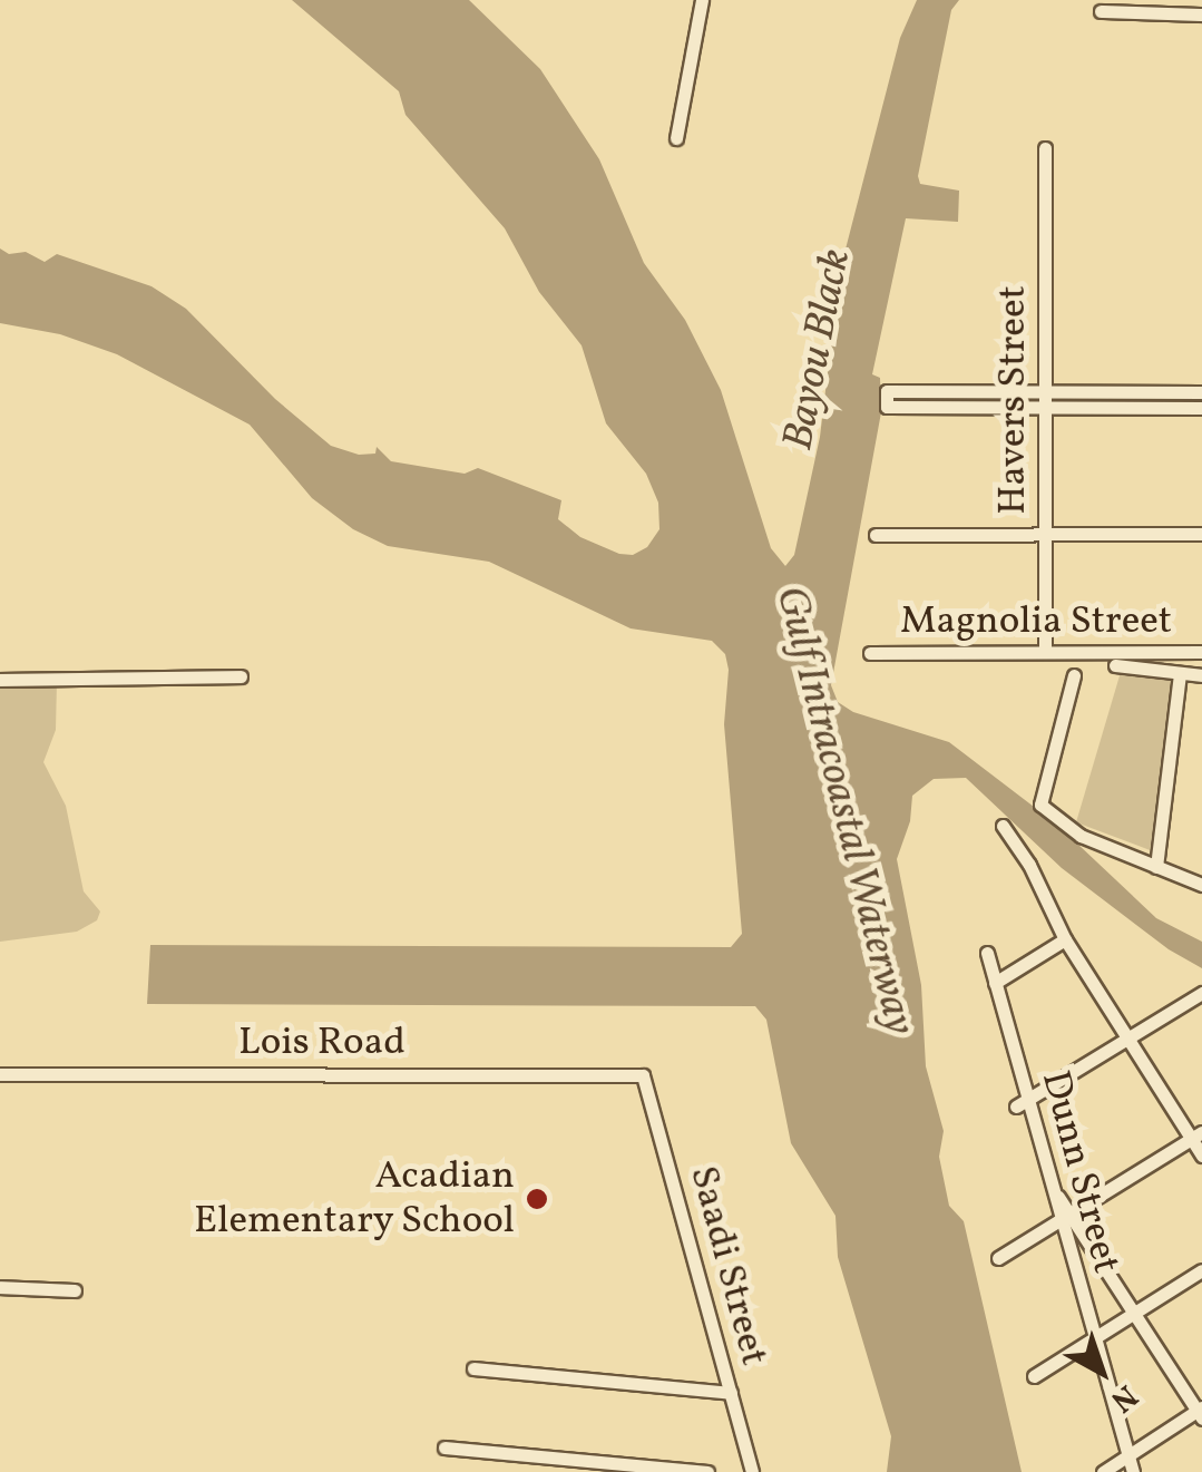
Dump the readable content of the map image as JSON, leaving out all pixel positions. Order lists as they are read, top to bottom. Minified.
{"streets":{"street":["Havers Street","Magnolia Street","Lois Road","Dunn Street","Saadi Street"]},"crossings":[["Havers Street","Magnolia Street"],["Lois Road","Saadi Street"]],"water":["Bayou Black","Gulf Intracoastal Waterway"],"places":["Acadian Elementary School"],"north":"bottom right"}
